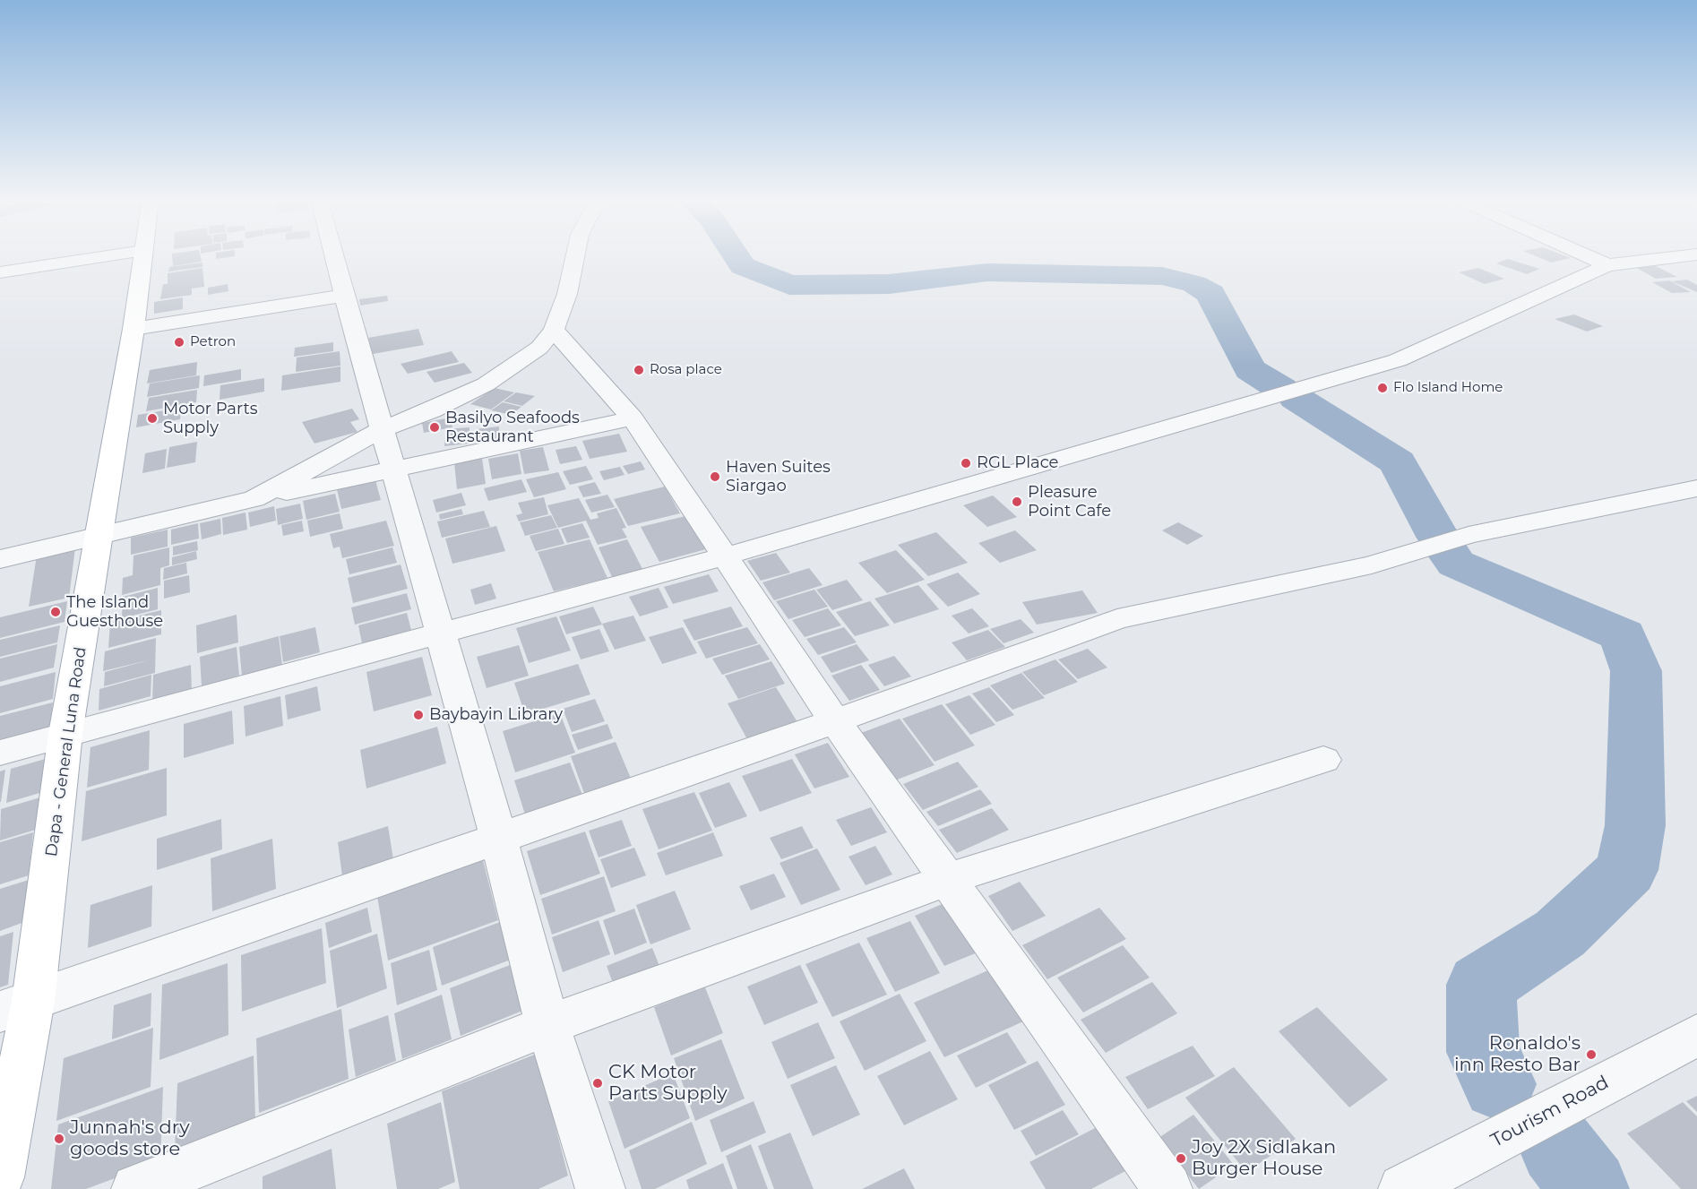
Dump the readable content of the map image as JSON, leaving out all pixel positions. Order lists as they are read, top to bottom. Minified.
{"streets":{"main road":["Dapa - General Luna Road"],"street":["Tourism Road"]},"places":["Petron","Rosa place","Flo Island Home","Motor Parts Supply","Basilyo Seafoods Restaurant","RGL Place","Haven Suites Siargao","Pleasure Point Cafe","The Island Guesthouse","Baybayin Library","Ronaldo's inn Resto Bar","CK Motor Parts Supply","Junnah's dry goods store","Joy 2X Sidlakan Burger House"]}
